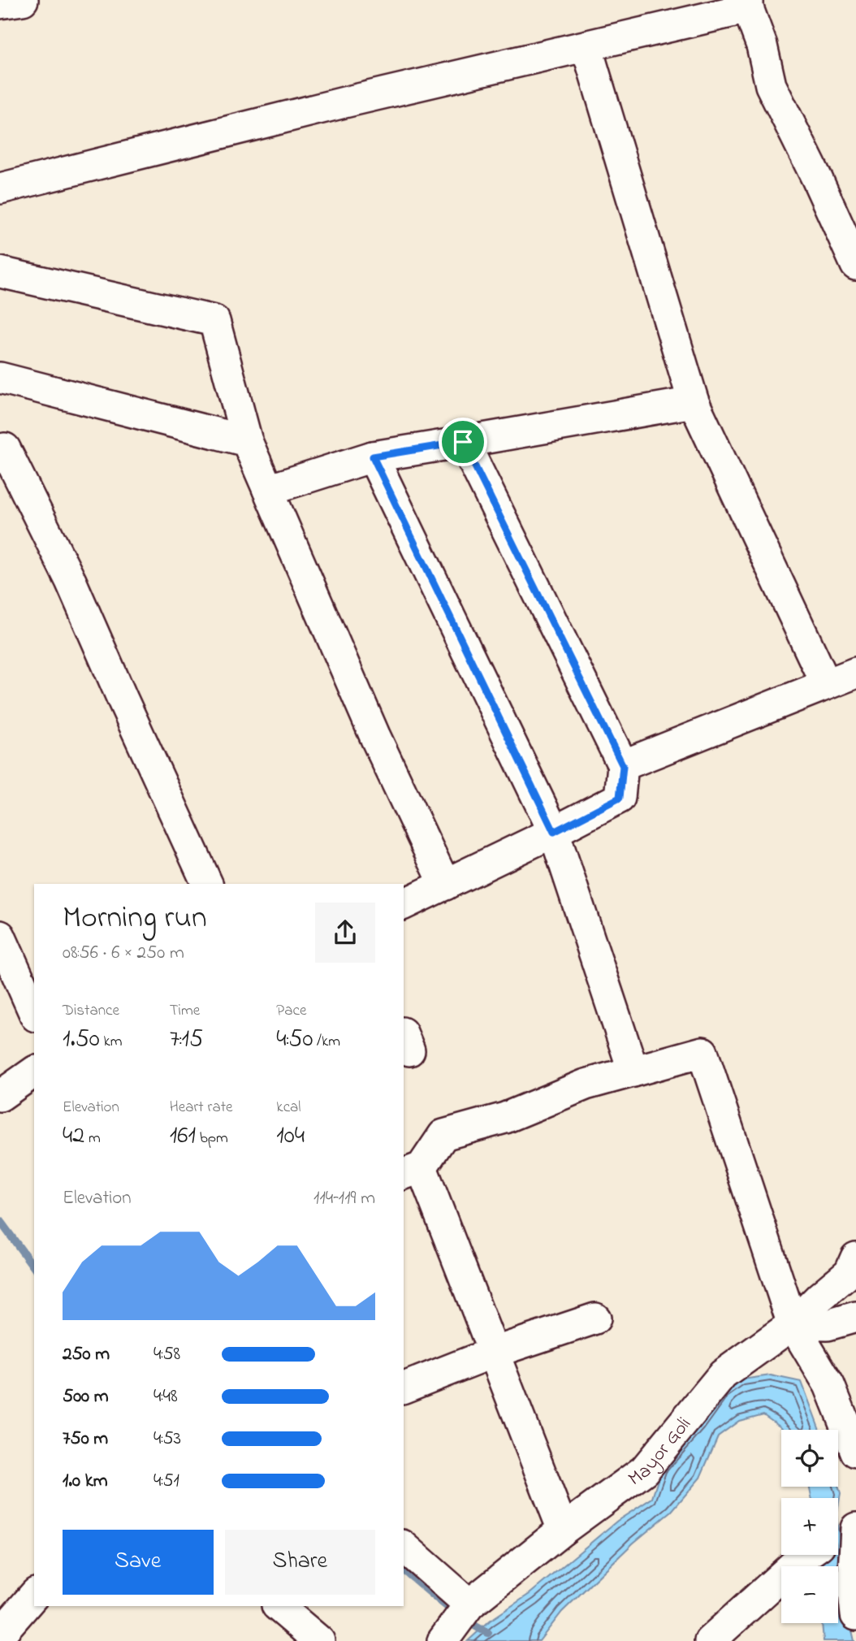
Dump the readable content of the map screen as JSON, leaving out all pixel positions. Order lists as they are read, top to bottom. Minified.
{"streets":{"street":["Mayor Goli"]},"page":{"heading":["Morning run","08:56 · 6 × 250 m"],"stats":[["Distance","1.50 km"],["Time","7:15"],["Pace","4:50 /km"],["Elevation","42 m"],["Heart rate","161 bpm"],["kcal","104"]],"chart":["Elevation","114–119 m"],"list":[{"name":"250 m","note":"4:58"},{"name":"500 m","note":"4:48"},{"name":"750 m","note":"4:53"},{"name":"1.0 km","note":"4:51"}],"map_buttons":["+","−"],"buttons":["Save","Share"]}}
